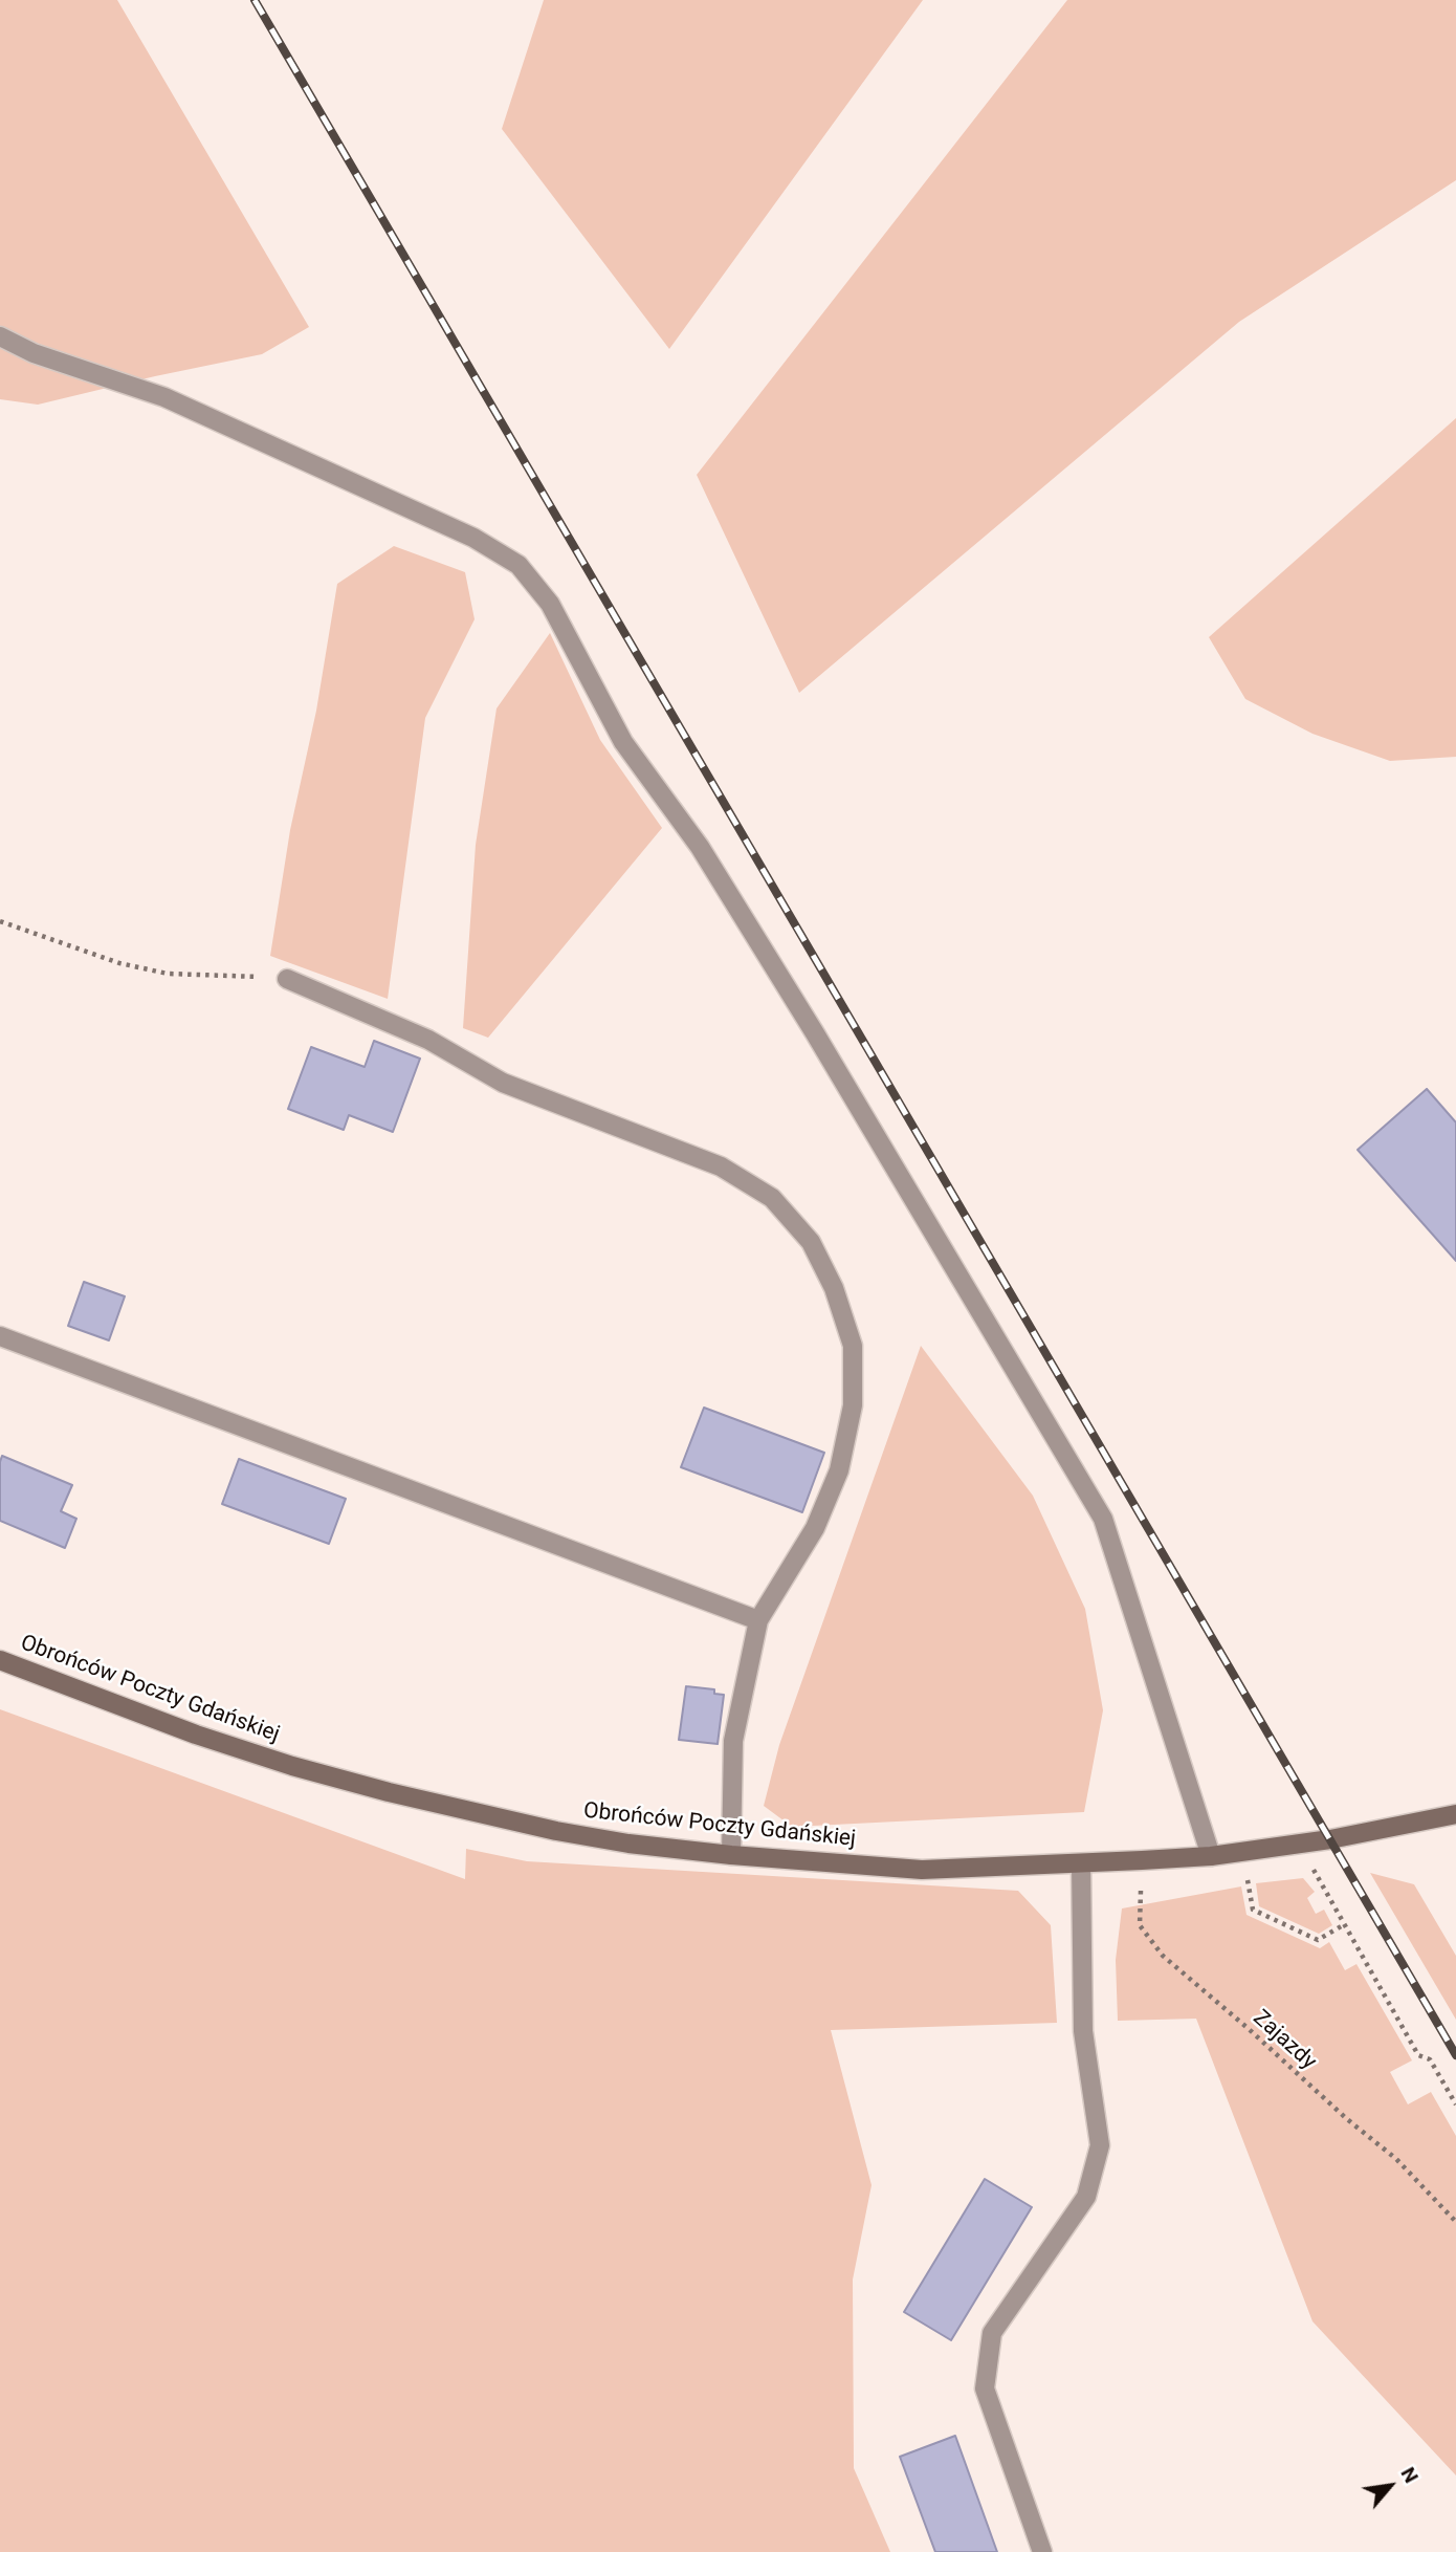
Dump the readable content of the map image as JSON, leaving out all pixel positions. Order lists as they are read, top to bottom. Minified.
{"streets":{"main road":["Obrońców Poczty Gdańskiej"],"path":["Zajazdy"]},"crossings":[["Obrońców Poczty Gdańskiej","Zajazdy"]],"north":"top right"}
